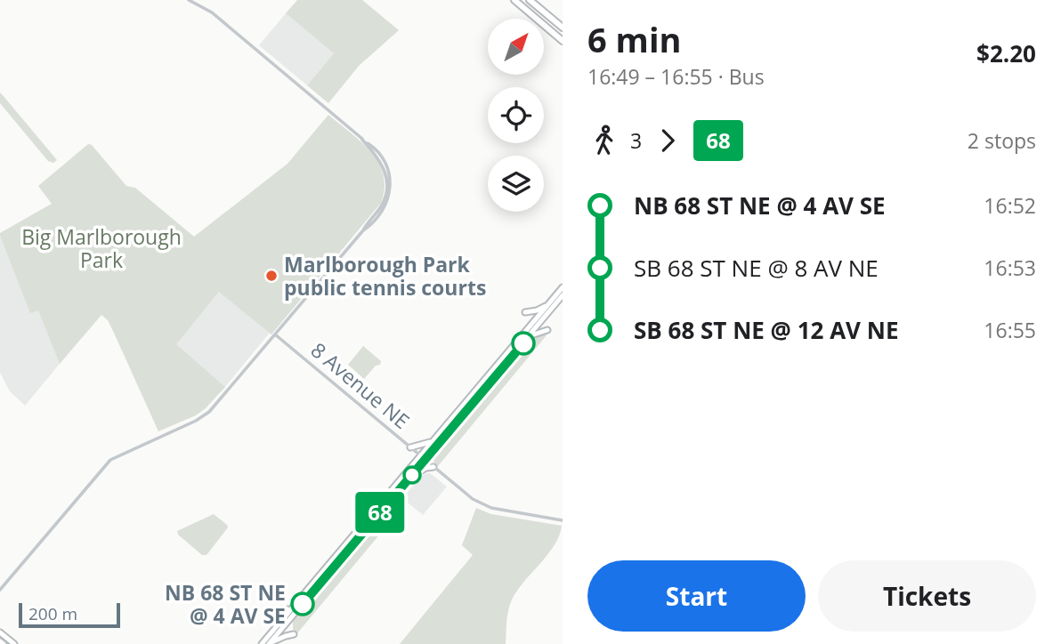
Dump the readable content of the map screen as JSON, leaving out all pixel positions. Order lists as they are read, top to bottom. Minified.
{"streets":{"street":["8 Avenue NE"]},"parks":["Big Marlborough Park"],"places":["Marlborough Park public tennis courts","NB 68 ST NE @ 4 AV SE"],"lines":["bus line 68"],"scale_bar":"200 m","north":"top right","page":{"on_map":"68","heading":["6 min","16:49 – 16:55 · Bus","$2.20"],"legs":["3","68","2 stops"],"list":[{"name":"NB 68 ST NE @ 4 AV SE","value":"16:52"},{"name":"SB 68 ST NE @ 8 AV NE","value":"16:53"},{"name":"SB 68 ST NE @ 12 AV NE","value":"16:55"}],"buttons":["Start","Tickets"],"scale":"200 m"}}
